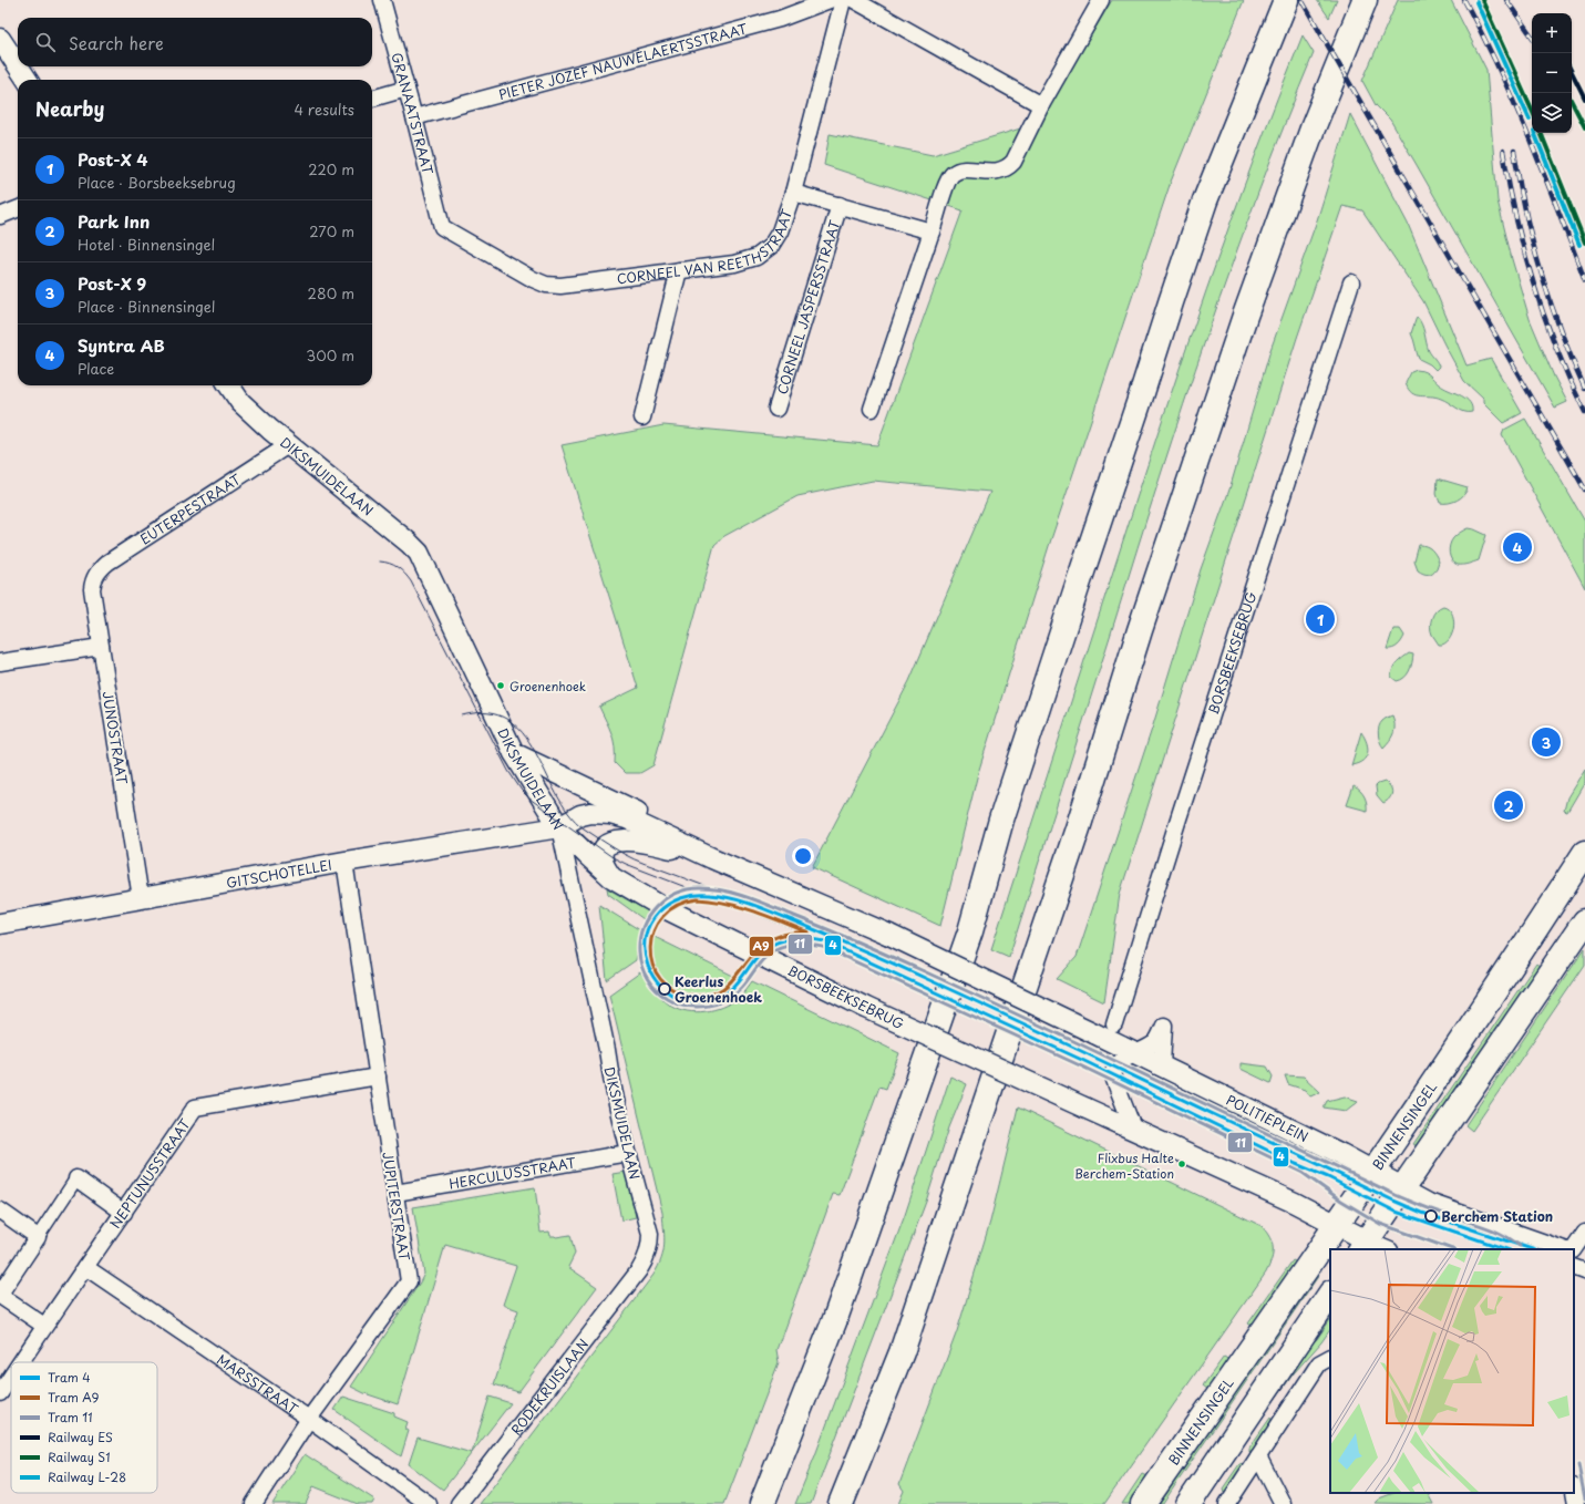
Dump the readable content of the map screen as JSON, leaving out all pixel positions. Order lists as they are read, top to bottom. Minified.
{"streets":{"main road":["BINNENSINGEL"],"street":["PIETER JOZEF NAUWELAERTSSTRAAT","GRANAATSTRAAT","CORNEEL VAN REETHSTRAAT","CORNEEL JASPERSSTRAAT","DIKSMUIDELAAN","EUTERPESTRAAT","BORSBEEKSEBRUG","JUNOSTRAAT","GITSCHOTELLEI","POLITIEPLEIN","HERCULUSSTRAAT","NEPTUNUSSTRAAT","JUPITERSTRAAT","MARSSTRAAT","RODEKRUISLAAN"]},"crossings":[["PIETER JOZEF NAUWELAERTSSTRAAT","GRANAATSTRAAT"],["GRANAATSTRAAT","CORNEEL VAN REETHSTRAAT"],["CORNEEL VAN REETHSTRAAT","CORNEEL JASPERSSTRAAT"],["DIKSMUIDELAAN","EUTERPESTRAAT"],["DIKSMUIDELAAN","BORSBEEKSEBRUG"],["DIKSMUIDELAAN","GITSCHOTELLEI"],["DIKSMUIDELAAN","HERCULUSSTRAAT"],["DIKSMUIDELAAN","RODEKRUISLAAN"],["EUTERPESTRAAT","JUNOSTRAAT"],["BORSBEEKSEBRUG","GITSCHOTELLEI"],["JUNOSTRAAT","GITSCHOTELLEI"],["GITSCHOTELLEI","JUPITERSTRAAT"],["POLITIEPLEIN","BINNENSINGEL"],["HERCULUSSTRAAT","JUPITERSTRAAT"],["NEPTUNUSSTRAAT","JUPITERSTRAAT"],["NEPTUNUSSTRAAT","MARSSTRAAT"],["JUPITERSTRAAT","MARSSTRAAT"]],"places":["Groenenhoek","Keerlus Groenenhoek","Flixbus Halte Berchem-Station","Berchem Station"],"lines":["rail line S1","rail line L-28","rail line ES","tram line 11","tram line 4","tram line A9"],"legend":["Tram 4","Tram A9","Tram 11","Railway ES","Railway S1","Railway L-28"],"page":{"map_buttons":["+","−"],"search":"Search here","heading":["Nearby","4 results"],"list":[{"mark":"1","name":"Post-X 4","note":"Place · Borsbeeksebrug","value":"220 m"},{"mark":"2","name":"Park Inn","note":"Hotel · Binnensingel","value":"270 m"},{"mark":"3","name":"Post-X 9","note":"Place · Binnensingel","value":"280 m"},{"mark":"4","name":"Syntra AB","note":"Place","value":"300 m"}],"pins":["4","1","3","2"]}}
